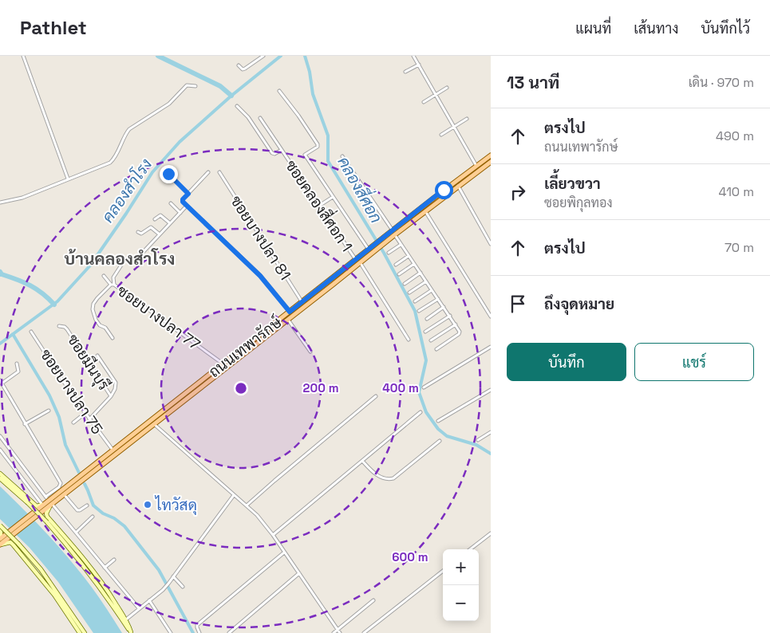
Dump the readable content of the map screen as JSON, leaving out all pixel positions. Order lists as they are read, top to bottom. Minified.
{"streets":{"main road":["ถนนเทพารักษ์"],"street":["ซอยคลองสี่ศอก 1","ซอยบางปลา 81","ซอยบางปลา 77","ซอยมีนบุรี","ซอยบางปลา 75"]},"crossings":[["ซอยคลองสี่ศอก 1","ถนนเทพารักษ์"],["ซอยบางปลา 81","ถนนเทพารักษ์"],["ซอยบางปลา 77","ถนนเทพารักษ์"],["ถนนเทพารักษ์","ซอยบางปลา 75"],["ซอยมีนบุรี","ซอยบางปลา 75"]],"districts":["บ้านคลองสำโรง"],"water":["คลองสี่ศอก","คลองสำโรง"],"places":["ไทวัสดุ"],"page":{"header":"Pathlet","nav":["แผนที่","เส้นทาง","บันทึกไว้"],"heading":["13 นาที","เดิน · 970 m"],"list":[["ตรงไป","ถนนเทพารักษ์","490 m"],["เลี้ยวขวา","ซอยพิกุลทอง","410 m"],["ตรงไป","70 m"],"ถึงจุดหมาย"],"buttons":["บันทึก","แชร์"],"map_buttons":["+","−"]},"rings":["200 m","400 m","600 m"]}
